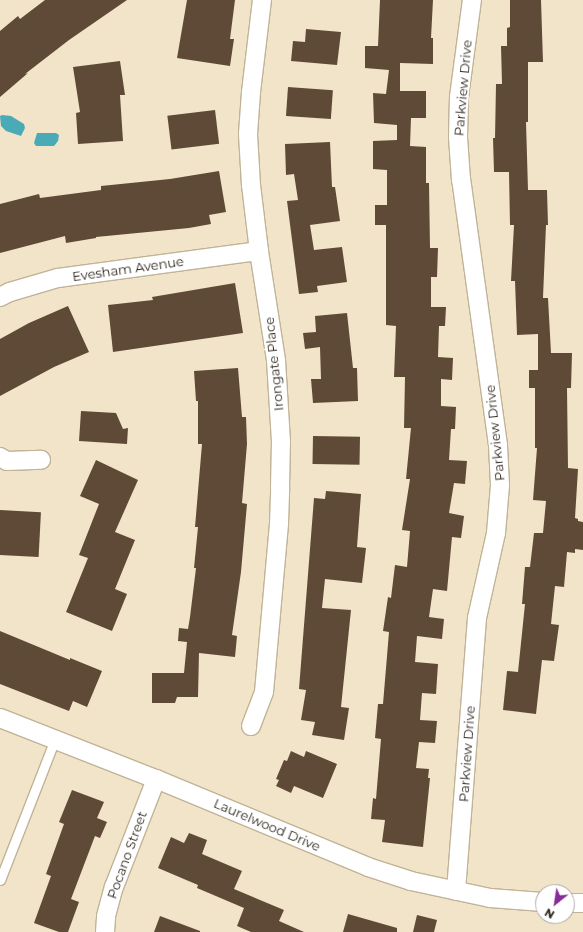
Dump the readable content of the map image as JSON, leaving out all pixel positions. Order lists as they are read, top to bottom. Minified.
{"streets":{"street":["Parkview Drive","Evesham Avenue","Irongate Place","Laurelwood Drive","Pocano Street"]},"crossings":[["Parkview Drive","Laurelwood Drive"],["Evesham Avenue","Irongate Place"],["Laurelwood Drive","Pocano Street"]],"north":"bottom left"}
